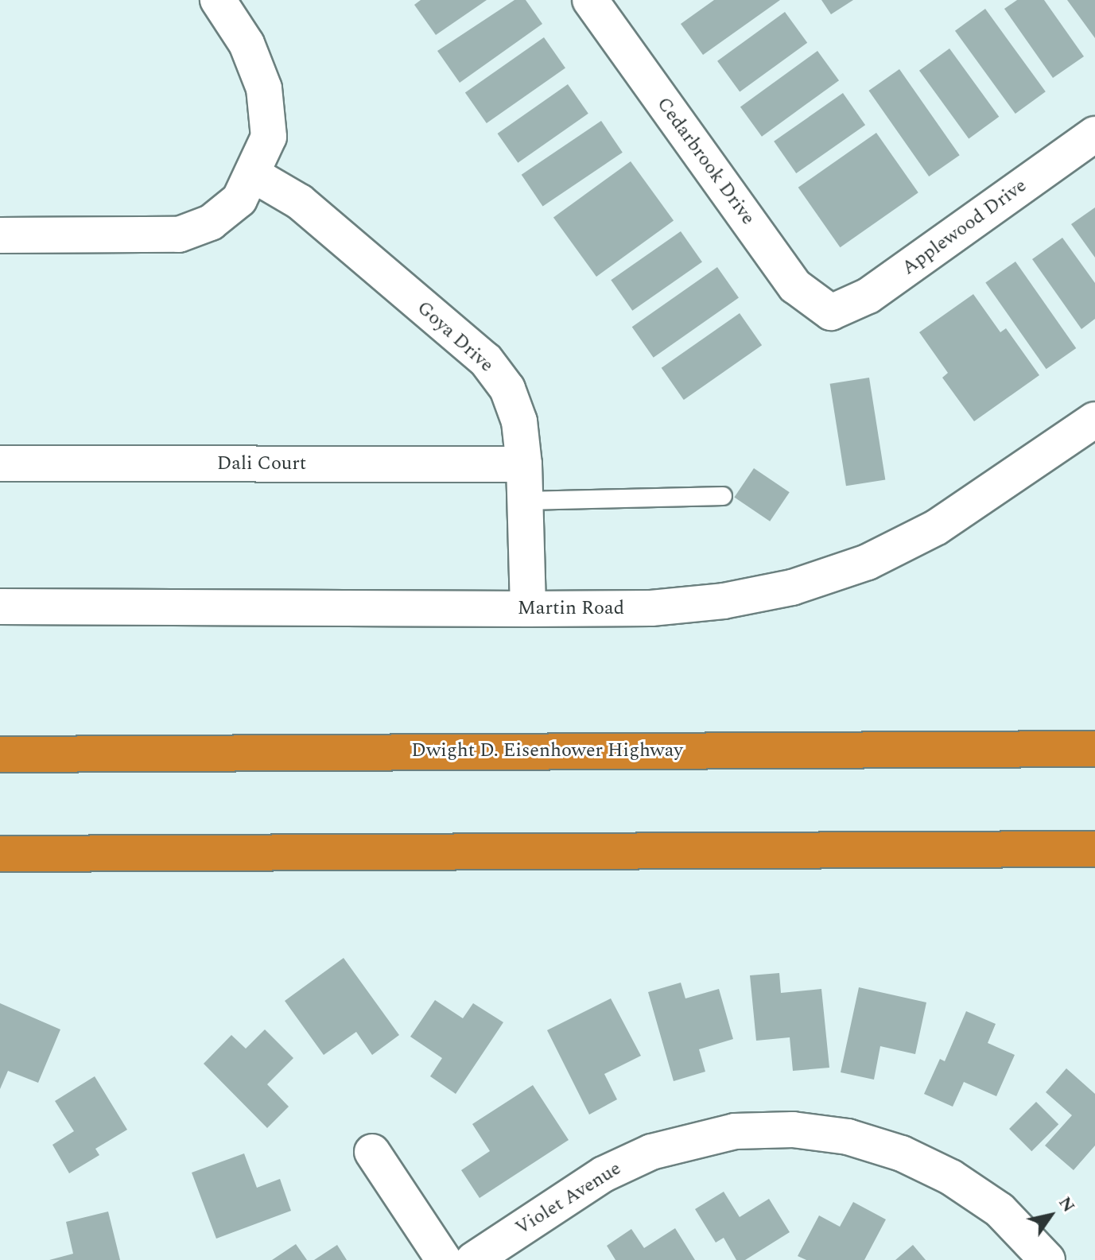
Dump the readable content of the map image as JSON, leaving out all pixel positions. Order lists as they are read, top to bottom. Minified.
{"streets":{"highway":["Dwight D. Eisenhower Highway"],"street":["Cedarbrook Drive","Applewood Drive","Goya Drive","Dali Court","Martin Road","Violet Avenue"]},"crossings":[["Cedarbrook Drive","Applewood Drive"],["Goya Drive","Dali Court"],["Goya Drive","Martin Road"]],"north":"top right"}
